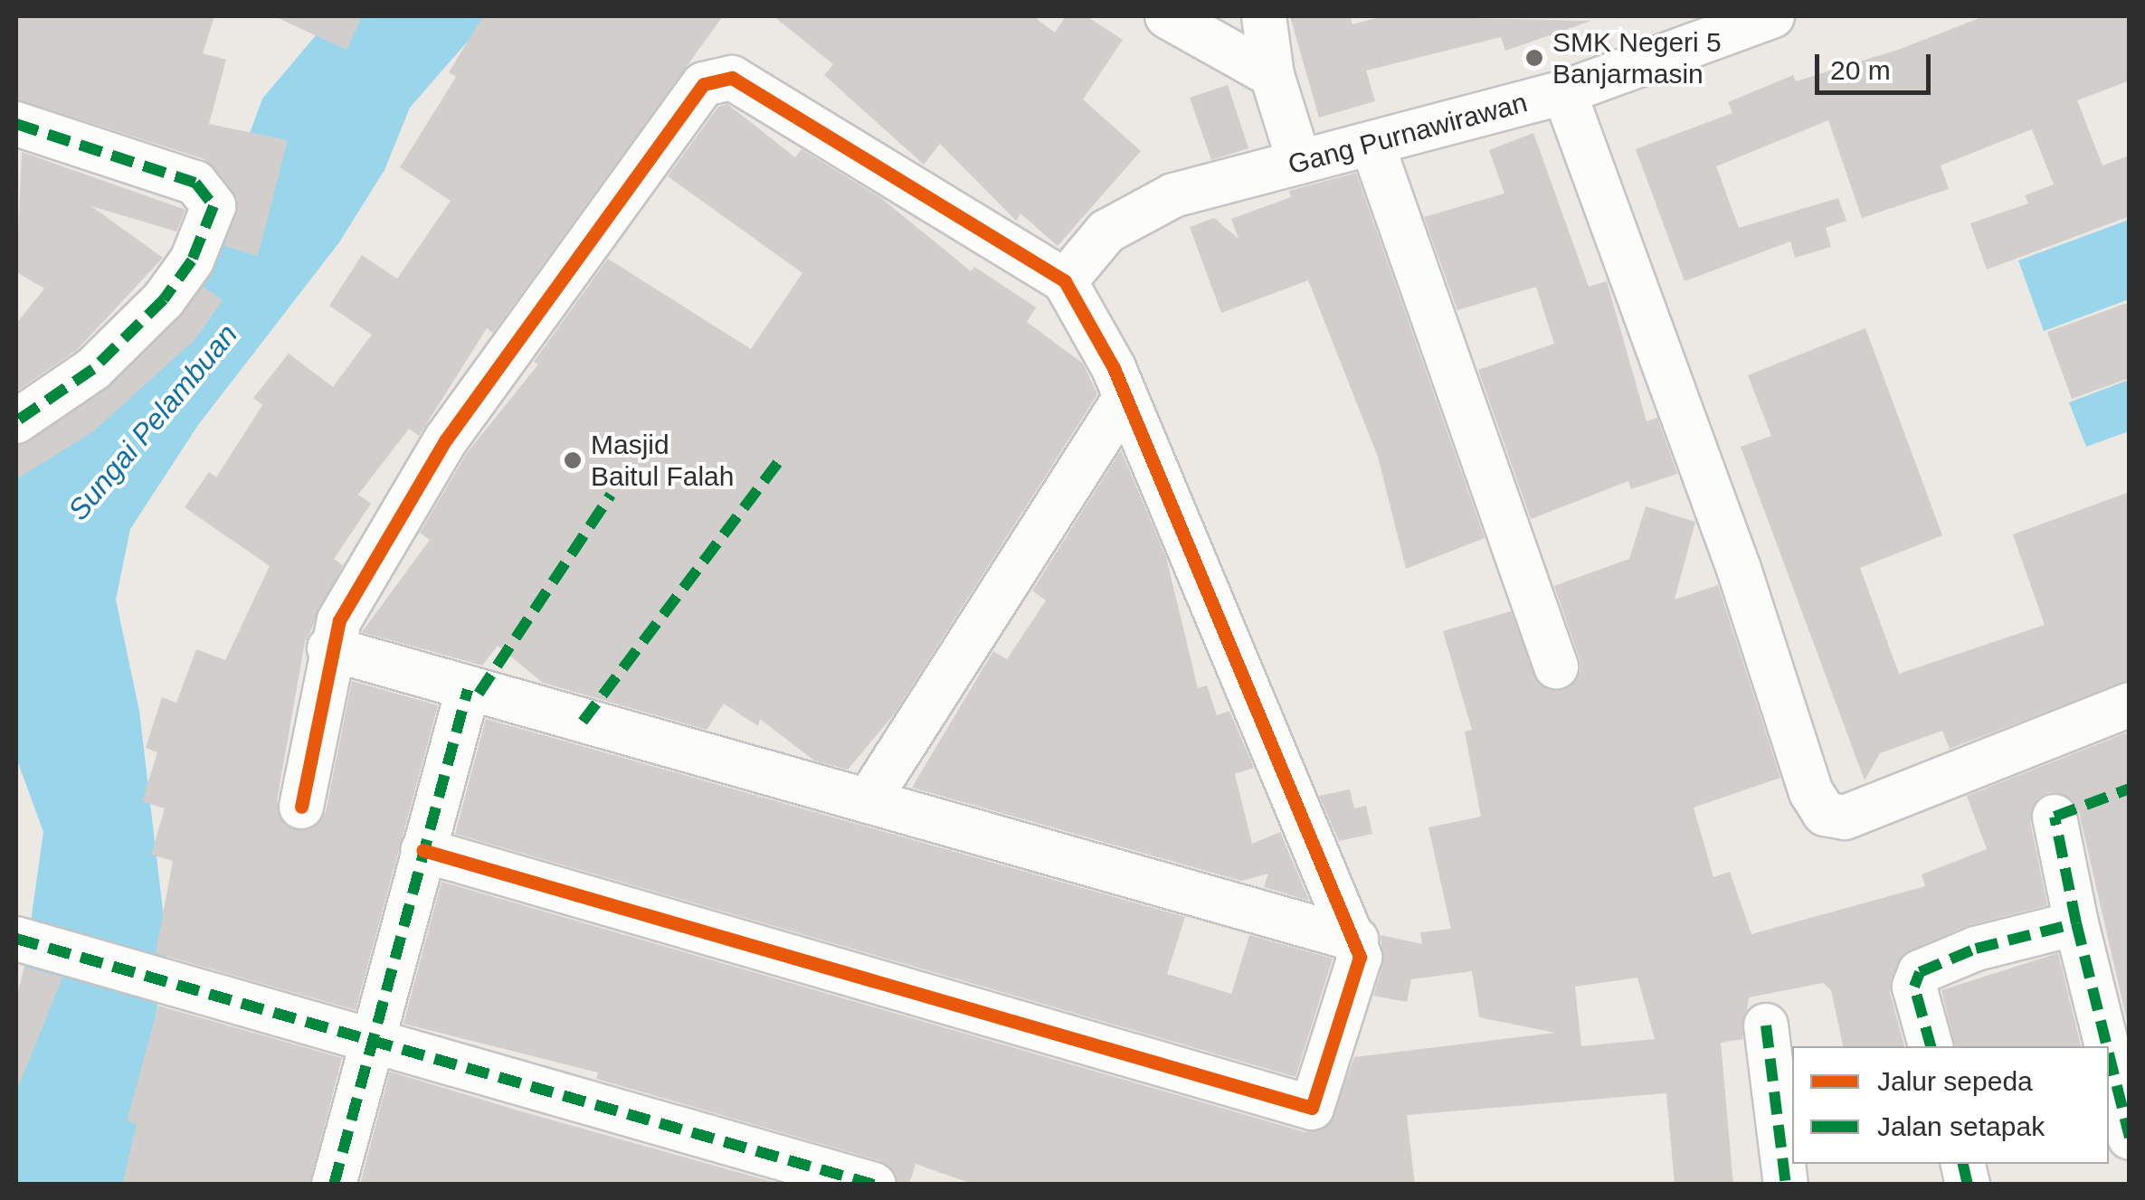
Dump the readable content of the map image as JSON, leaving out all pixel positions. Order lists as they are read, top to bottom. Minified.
{"streets":{"street":["Gang Purnawirawan"]},"water":["Sungai Pelambuan"],"places":["SMK Negeri 5 Banjarmasin","Masjid Baitul Falah"],"legend":["Jalur sepeda","Jalan setapak"],"scale_bar":"20 m"}
